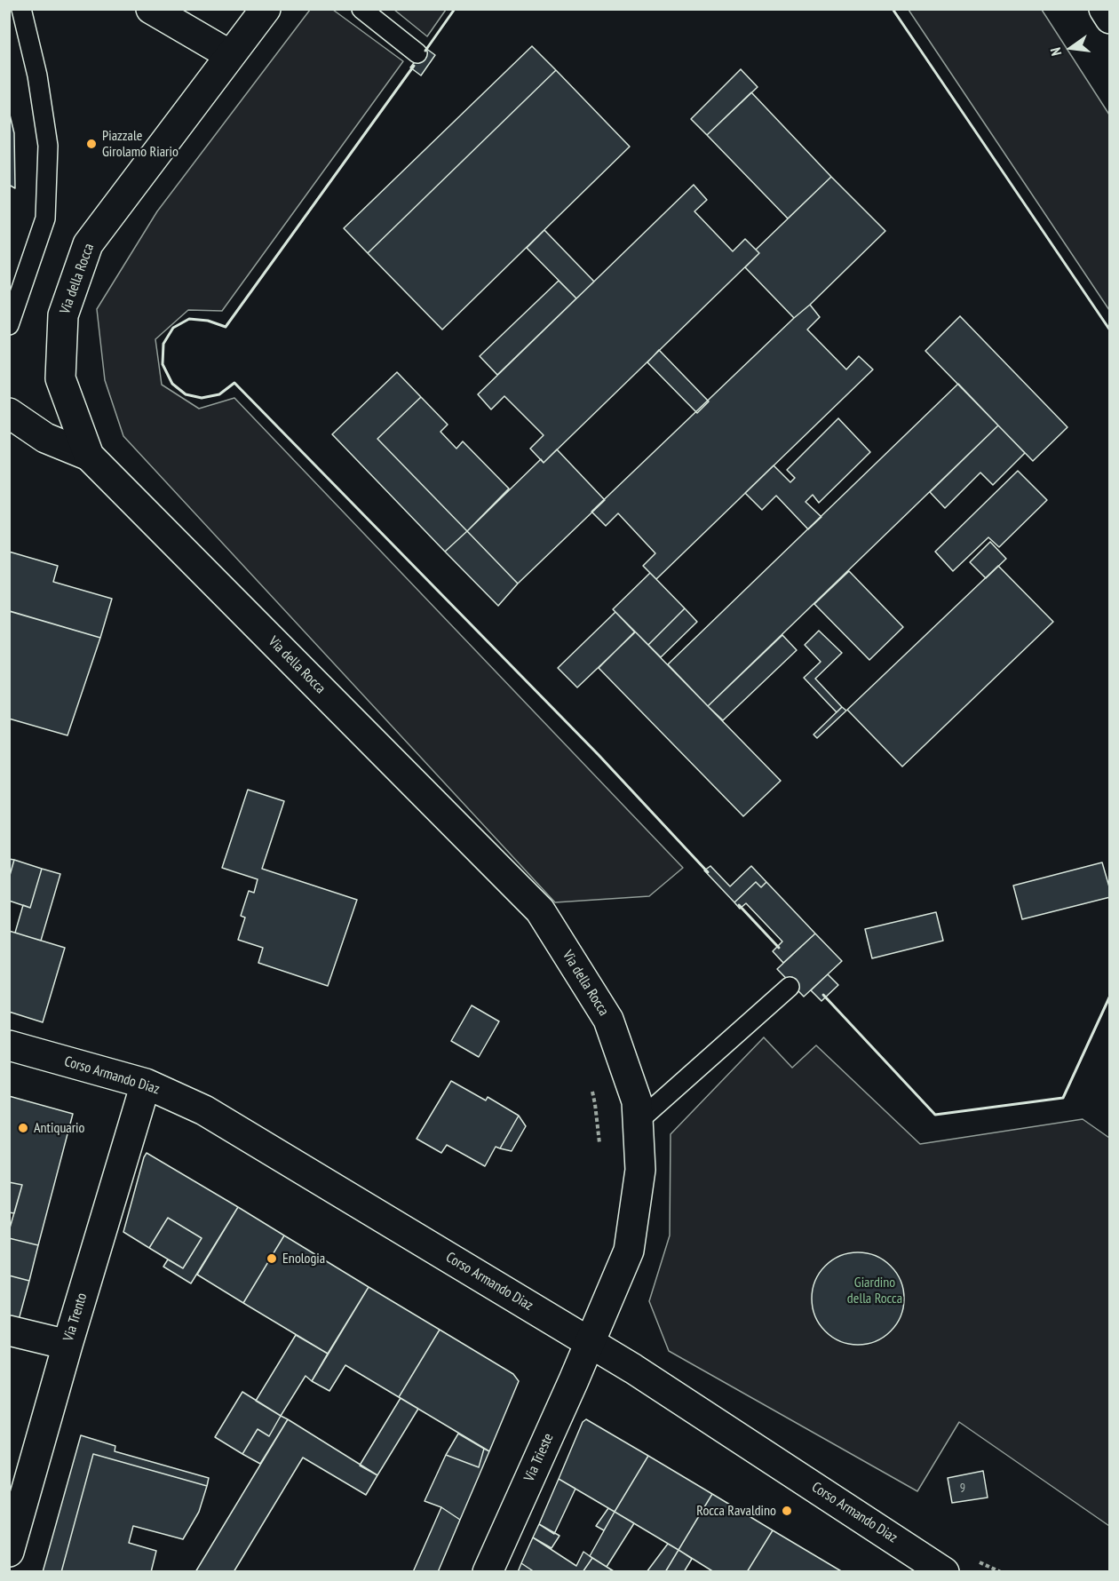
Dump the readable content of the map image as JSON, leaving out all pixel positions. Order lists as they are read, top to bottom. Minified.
{"streets":{"main road":["Via della Rocca","Corso Armando Diaz","Via Trento","Via Trieste"]},"crossings":[["Via della Rocca","Corso Armando Diaz"],["Via della Rocca","Via Trieste"],["Corso Armando Diaz","Via Trento"],["Corso Armando Diaz","Via Trieste"]],"parks":["Giardino della Rocca"],"places":["Piazzale Girolamo Riario","Antiquario","Enologia","Rocca Ravaldino"],"house_numbers":["9"],"north":"left"}
